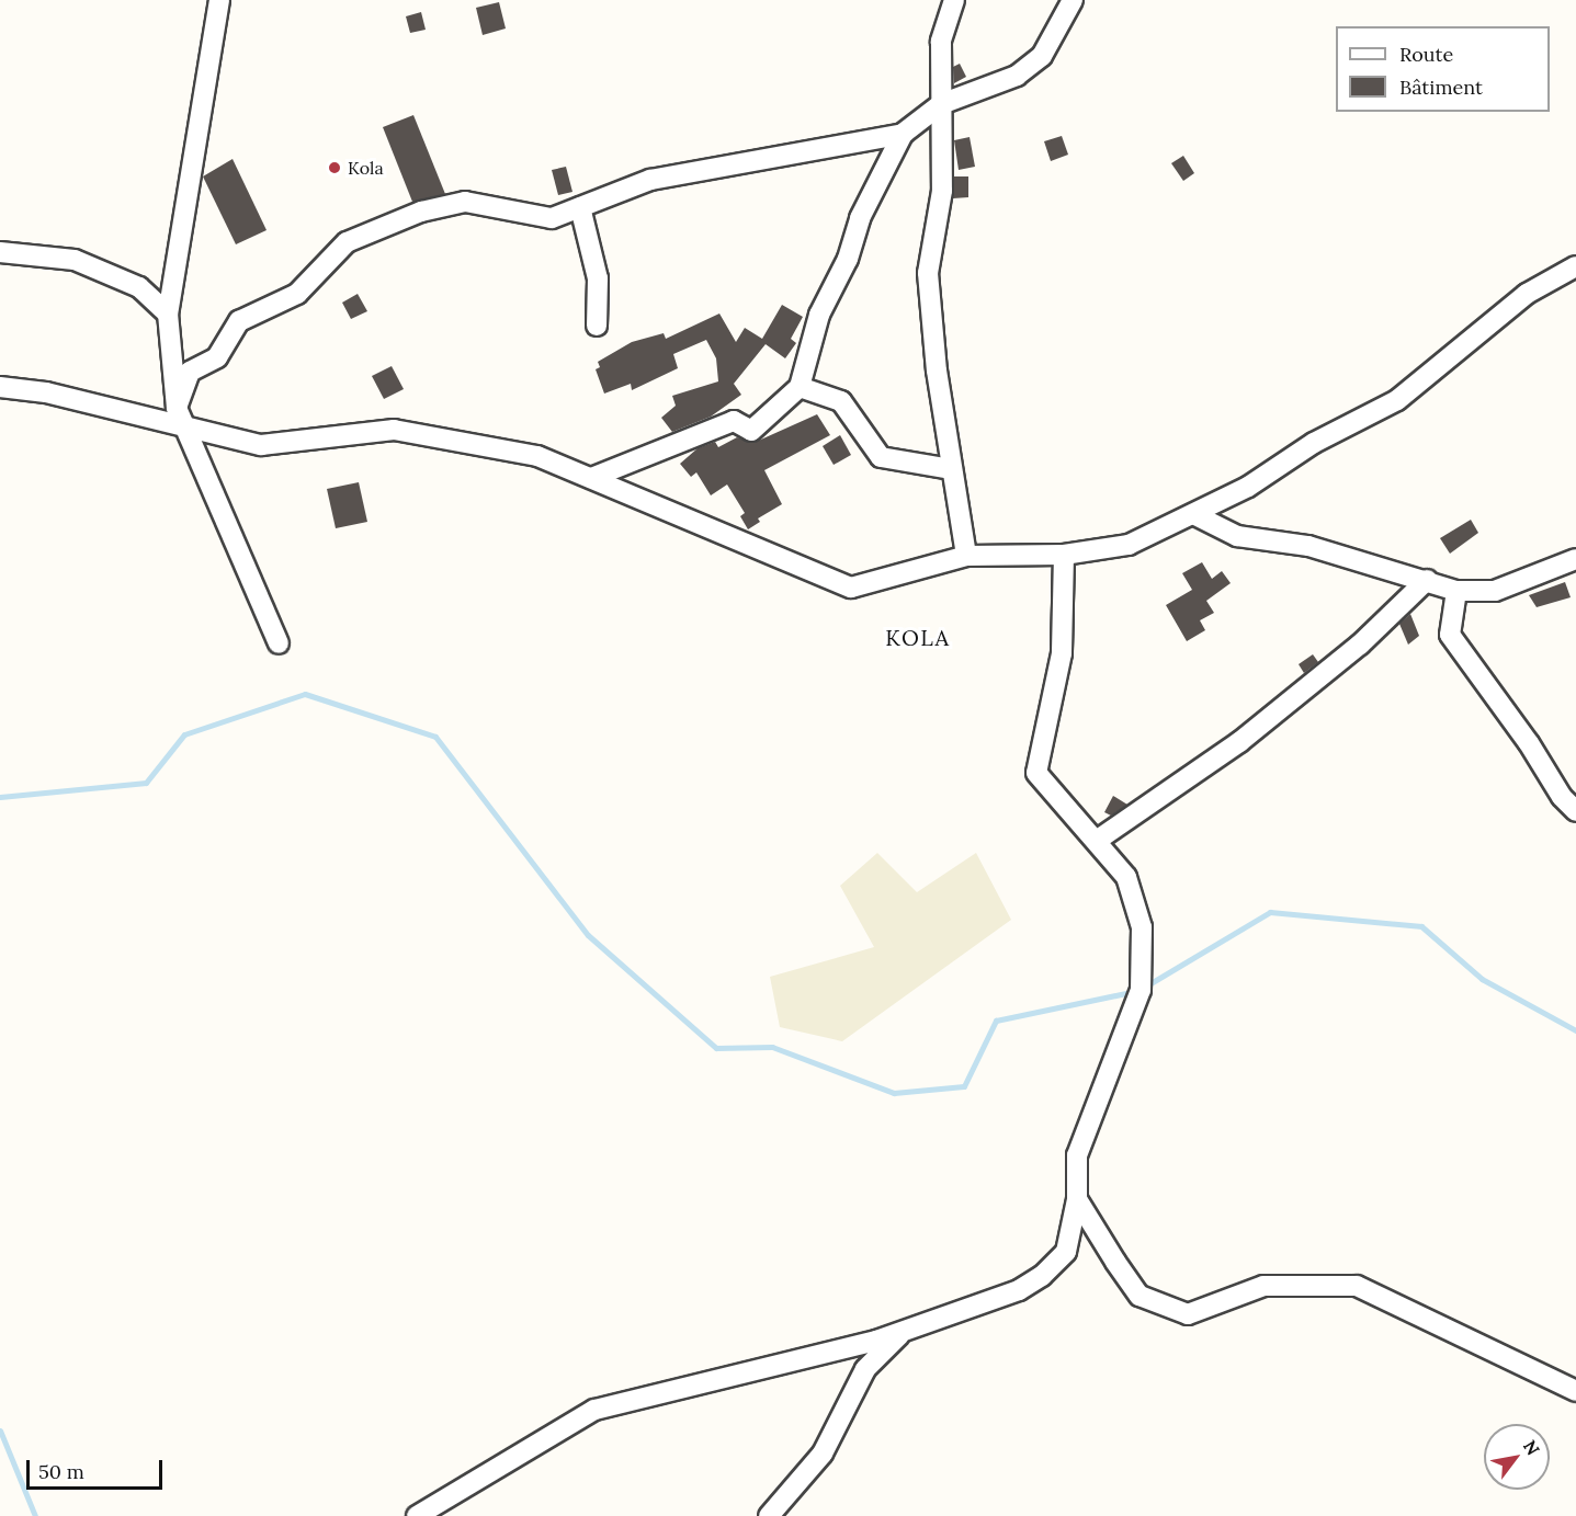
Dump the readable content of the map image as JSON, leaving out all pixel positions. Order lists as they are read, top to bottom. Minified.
{"districts":["KOLA"],"places":["Kola"],"legend":["Route","Bâtiment"],"scale_bar":"50 m","north":"top right"}
